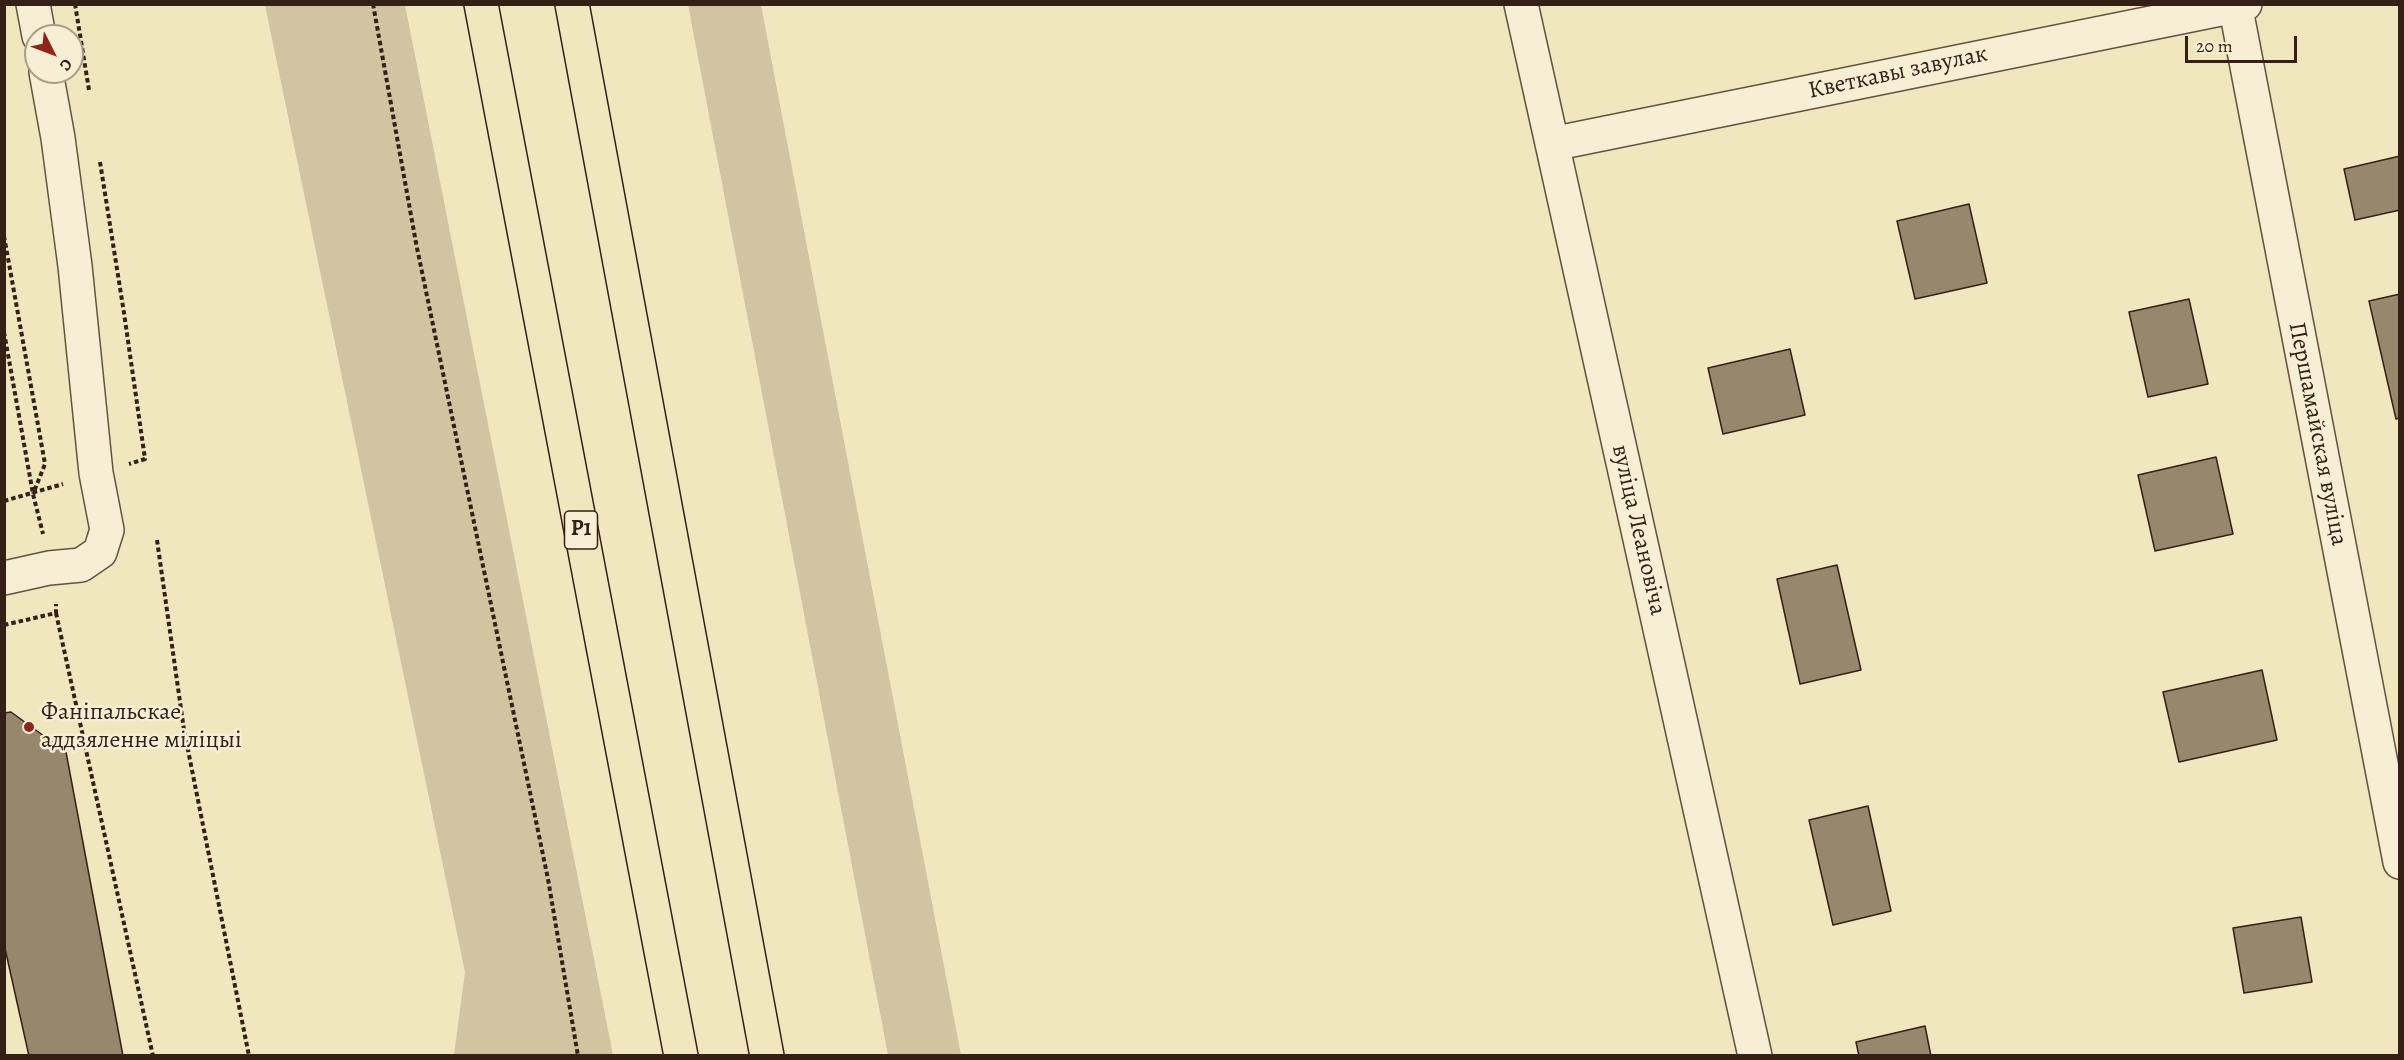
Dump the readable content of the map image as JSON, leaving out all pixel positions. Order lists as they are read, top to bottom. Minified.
{"streets":{"highway":["Р1"],"street":["Кветкавы завулак","Першамайская вуліца","вуліца Леановіча"]},"crossings":[["Кветкавы завулак","Першамайская вуліца"],["Кветкавы завулак","вуліца Леановіча"]],"places":["Фаніпальскае аддзяленне міліцыі"],"scale_bar":"20 m","north":"bottom right"}
